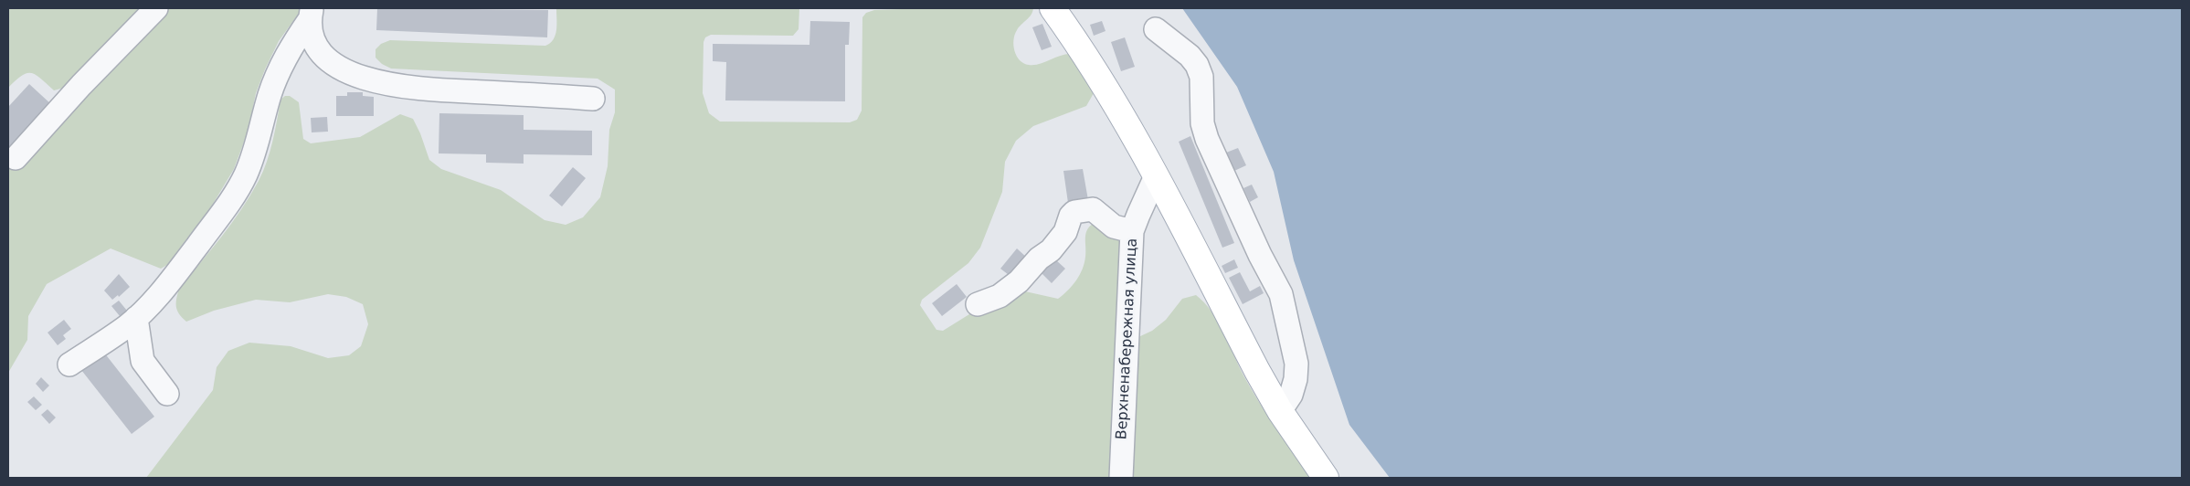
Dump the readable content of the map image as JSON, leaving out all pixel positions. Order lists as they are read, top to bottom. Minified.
{"streets":{"street":["Верхненабережная улица"]}}
